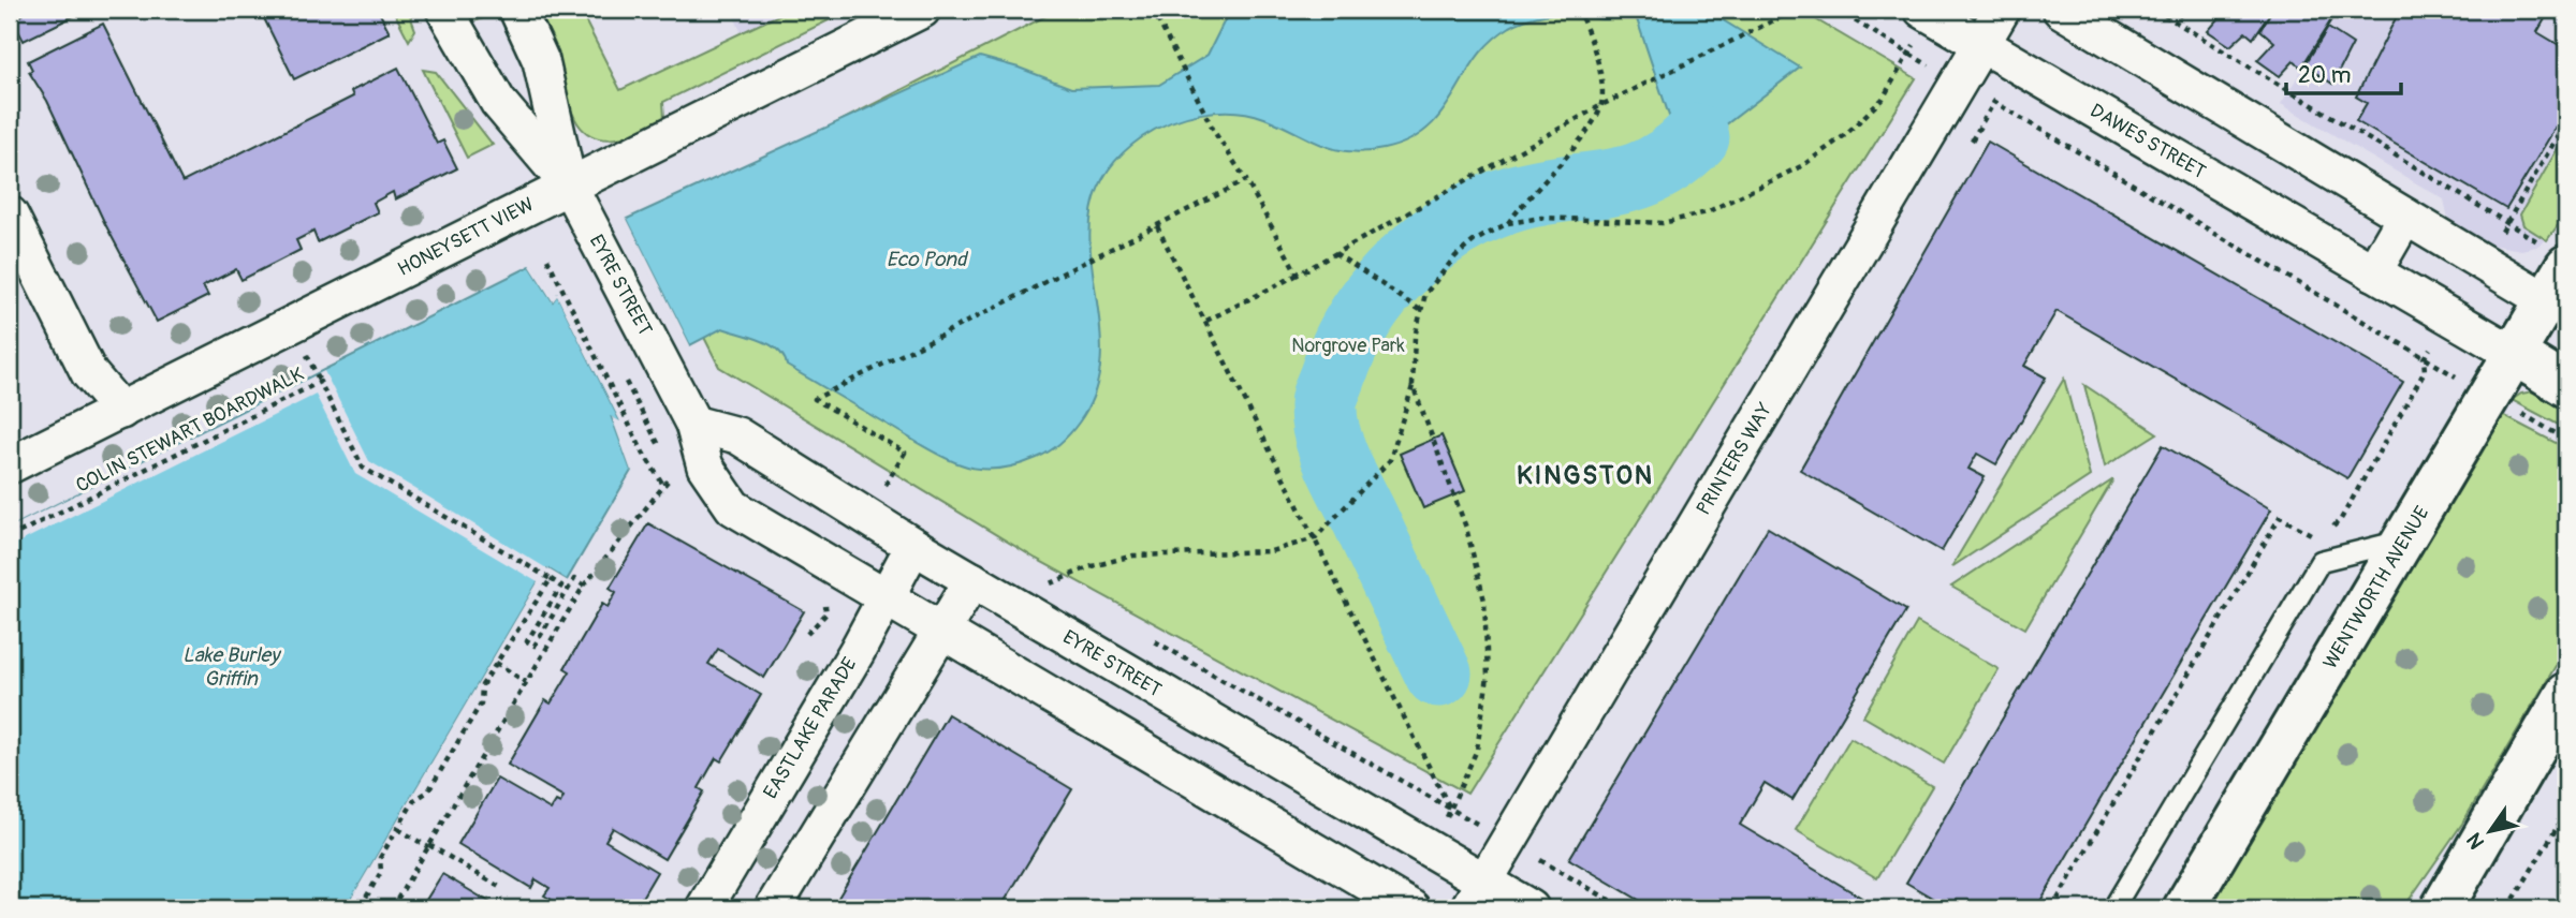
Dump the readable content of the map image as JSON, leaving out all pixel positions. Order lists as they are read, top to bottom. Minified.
{"streets":{"main road":["WENTWORTH AVENUE"],"street":["DAWES STREET","HONEYSETT VIEW","EYRE STREET","PRINTERS WAY","EASTLAKE PARADE"],"path":["COLIN STEWART BOARDWALK"]},"crossings":[["DAWES STREET","PRINTERS WAY"],["DAWES STREET","WENTWORTH AVENUE"],["HONEYSETT VIEW","EYRE STREET"],["EYRE STREET","PRINTERS WAY"],["EYRE STREET","EASTLAKE PARADE"]],"districts":["KINGSTON"],"water":["Eco Pond","Lake Burley Griffin"],"parks":["Norgrove Park"],"scale_bar":"20 m","north":"bottom left"}
